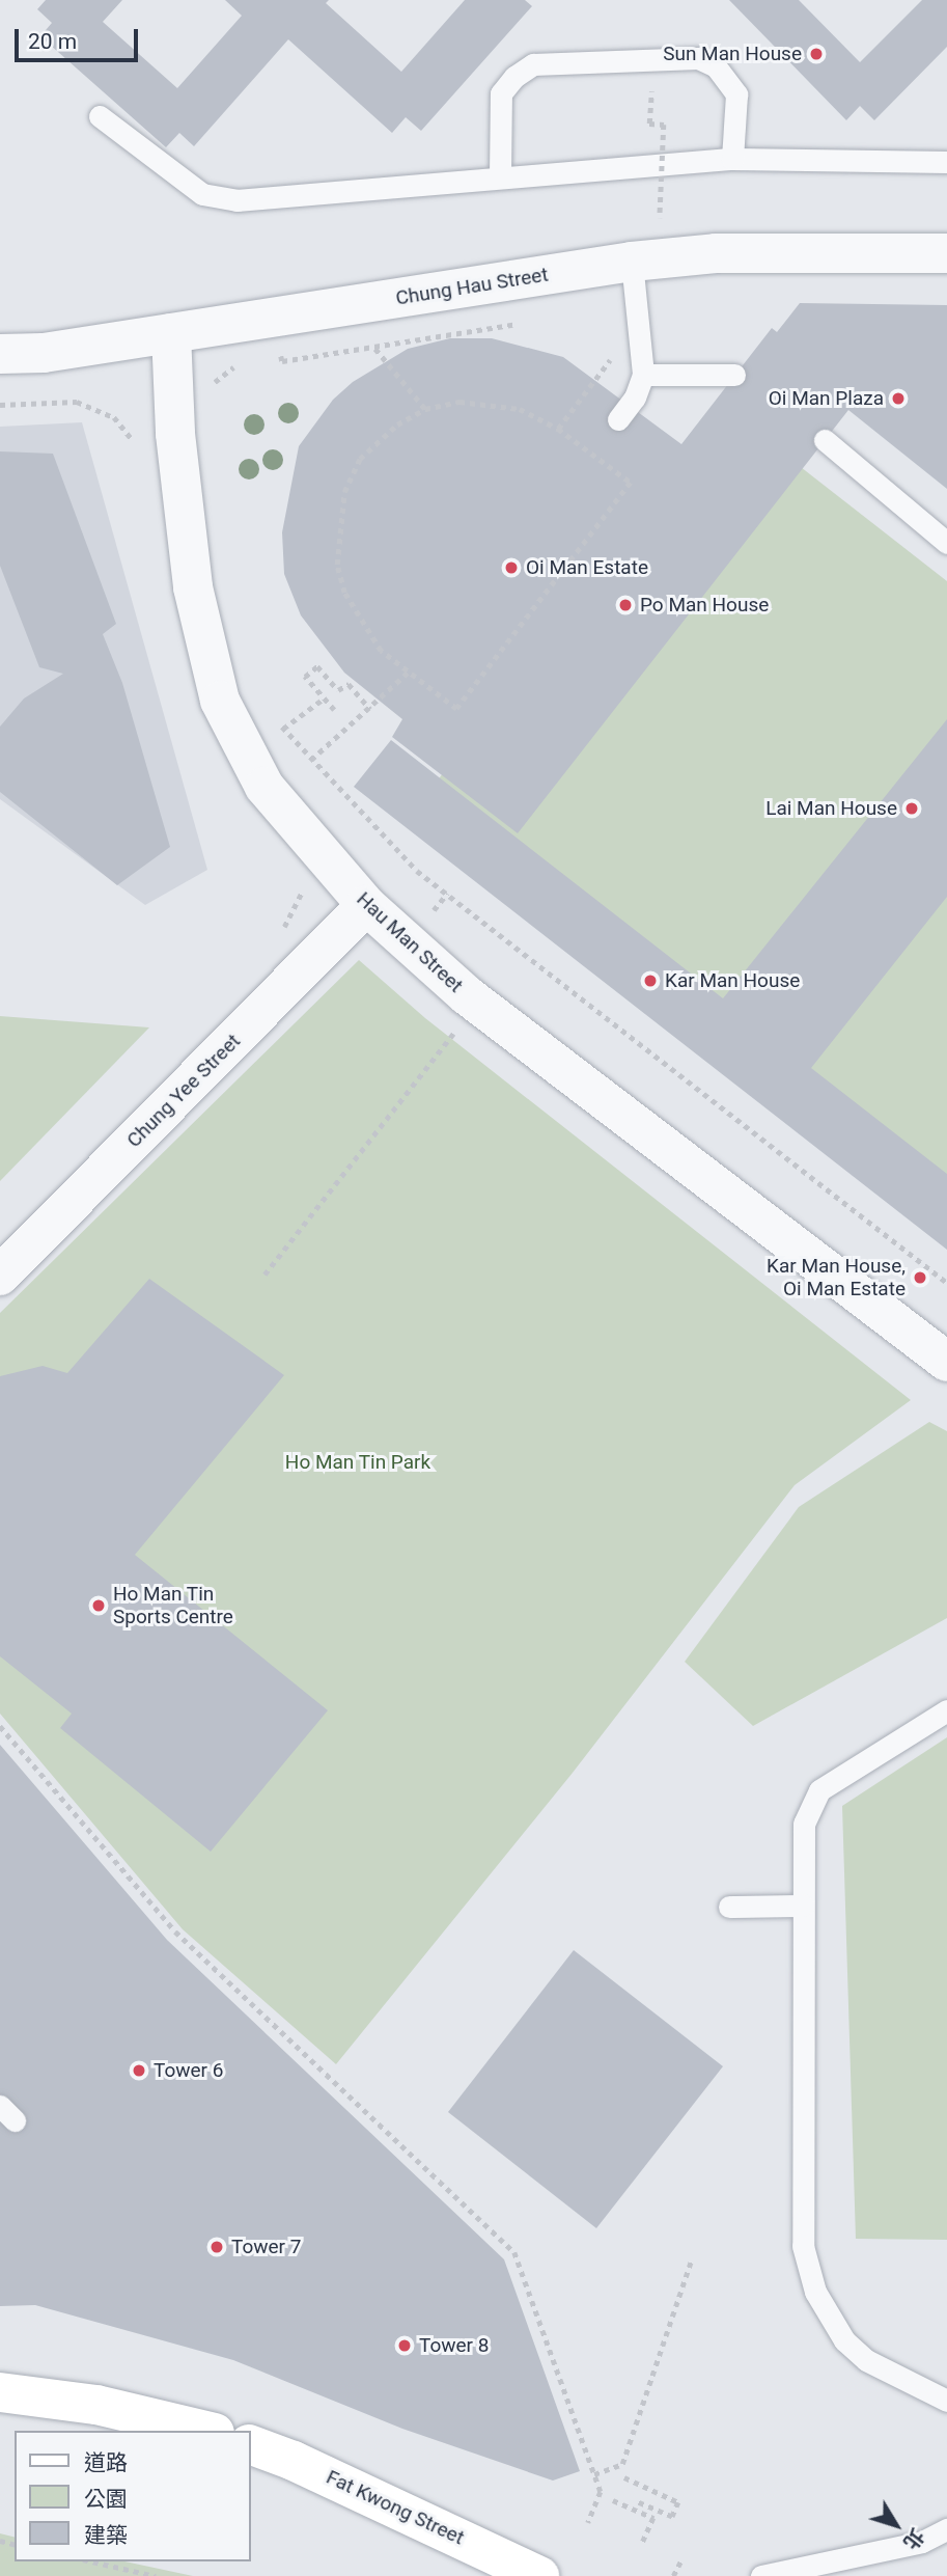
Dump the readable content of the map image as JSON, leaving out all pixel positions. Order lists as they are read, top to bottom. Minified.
{"streets":{"main road":["Fat Kwong Street"],"street":["Chung Hau Street","Hau Man Street","Chung Yee Street"]},"crossings":[["Chung Hau Street","Hau Man Street"],["Hau Man Street","Chung Yee Street"]],"parks":["Ho Man Tin Park"],"places":["Sun Man House","Oi Man Plaza","Oi Man Estate","Po Man House","Lai Man House","Kar Man House","Kar Man House, Oi Man Estate","Ho Man Tin Sports Centre","Tower 6","Tower 7","Tower 8"],"legend":["道路","公園","建築"],"scale_bar":"20 m","north":"bottom right"}
